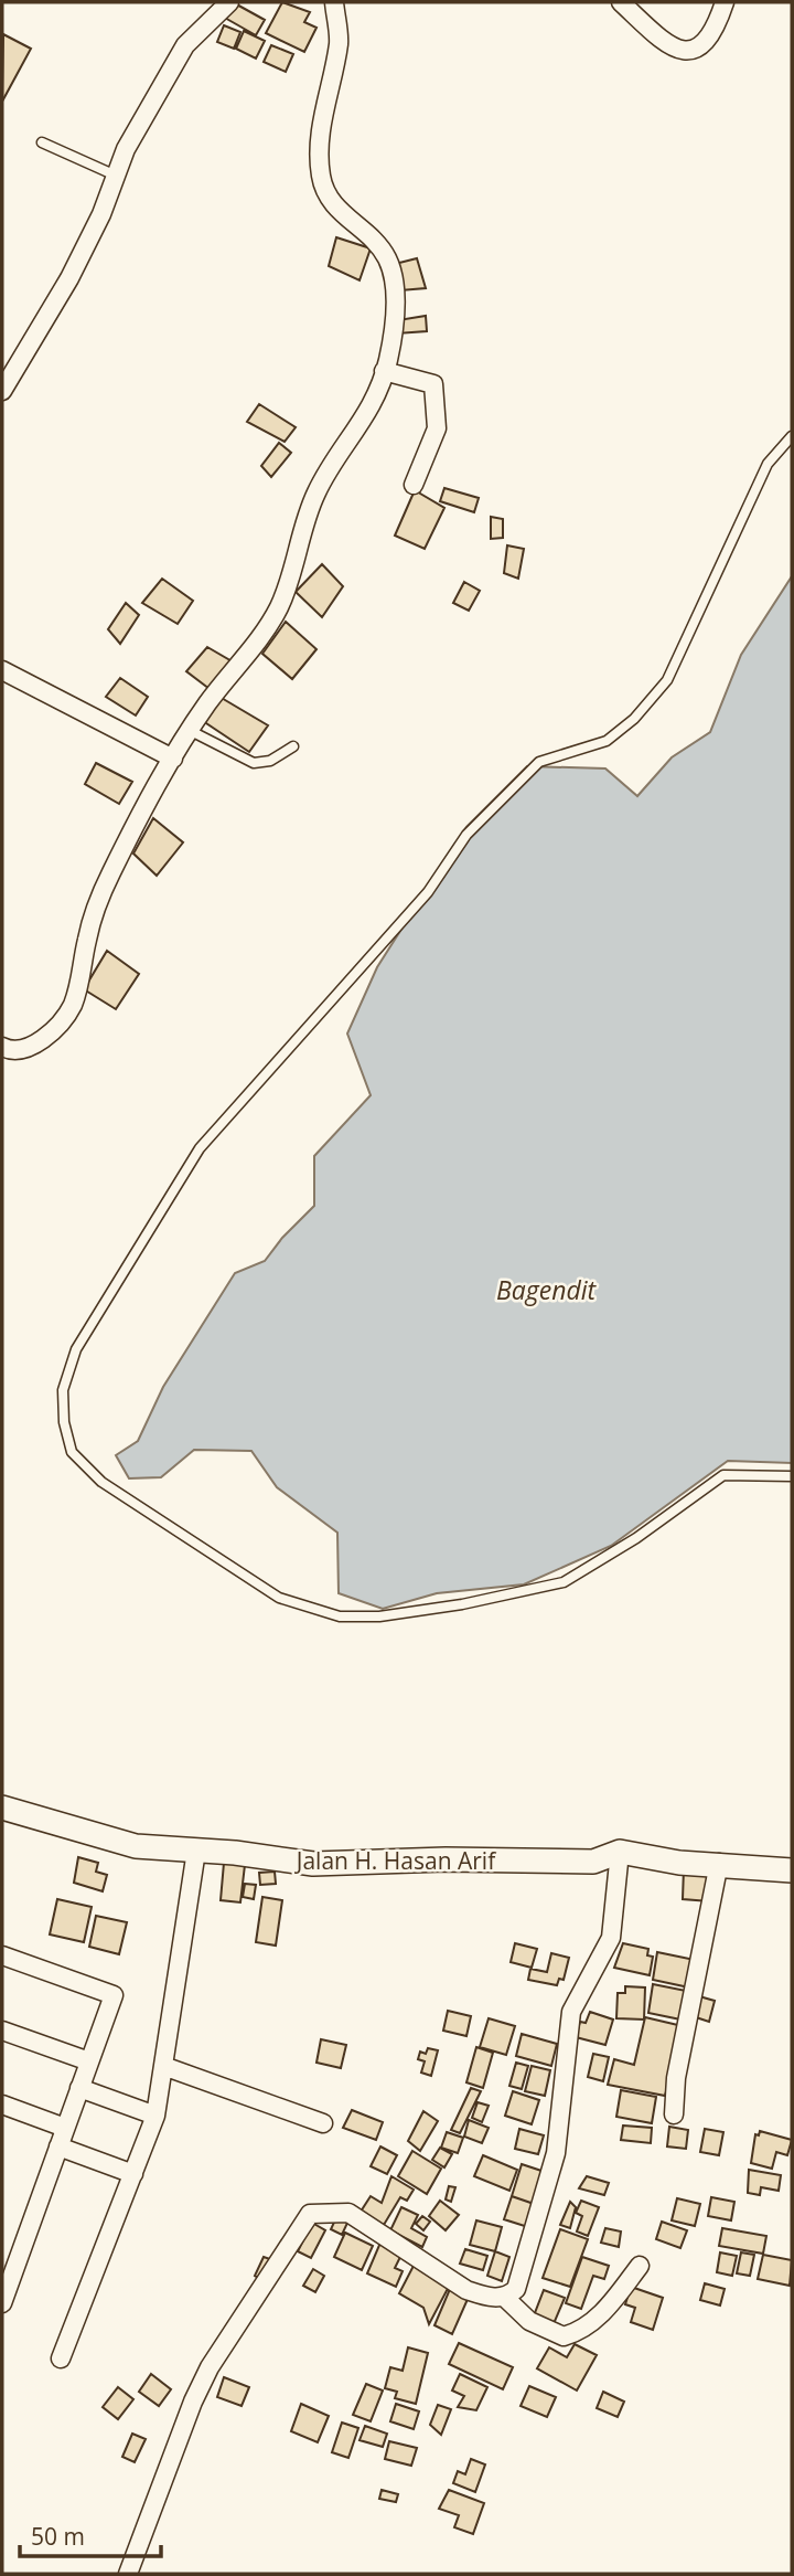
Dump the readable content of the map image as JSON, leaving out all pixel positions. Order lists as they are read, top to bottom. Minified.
{"streets":{"main road":["Jalan H. Hasan Arif"]},"water":["Bagendit"],"scale_bar":"50 m"}
